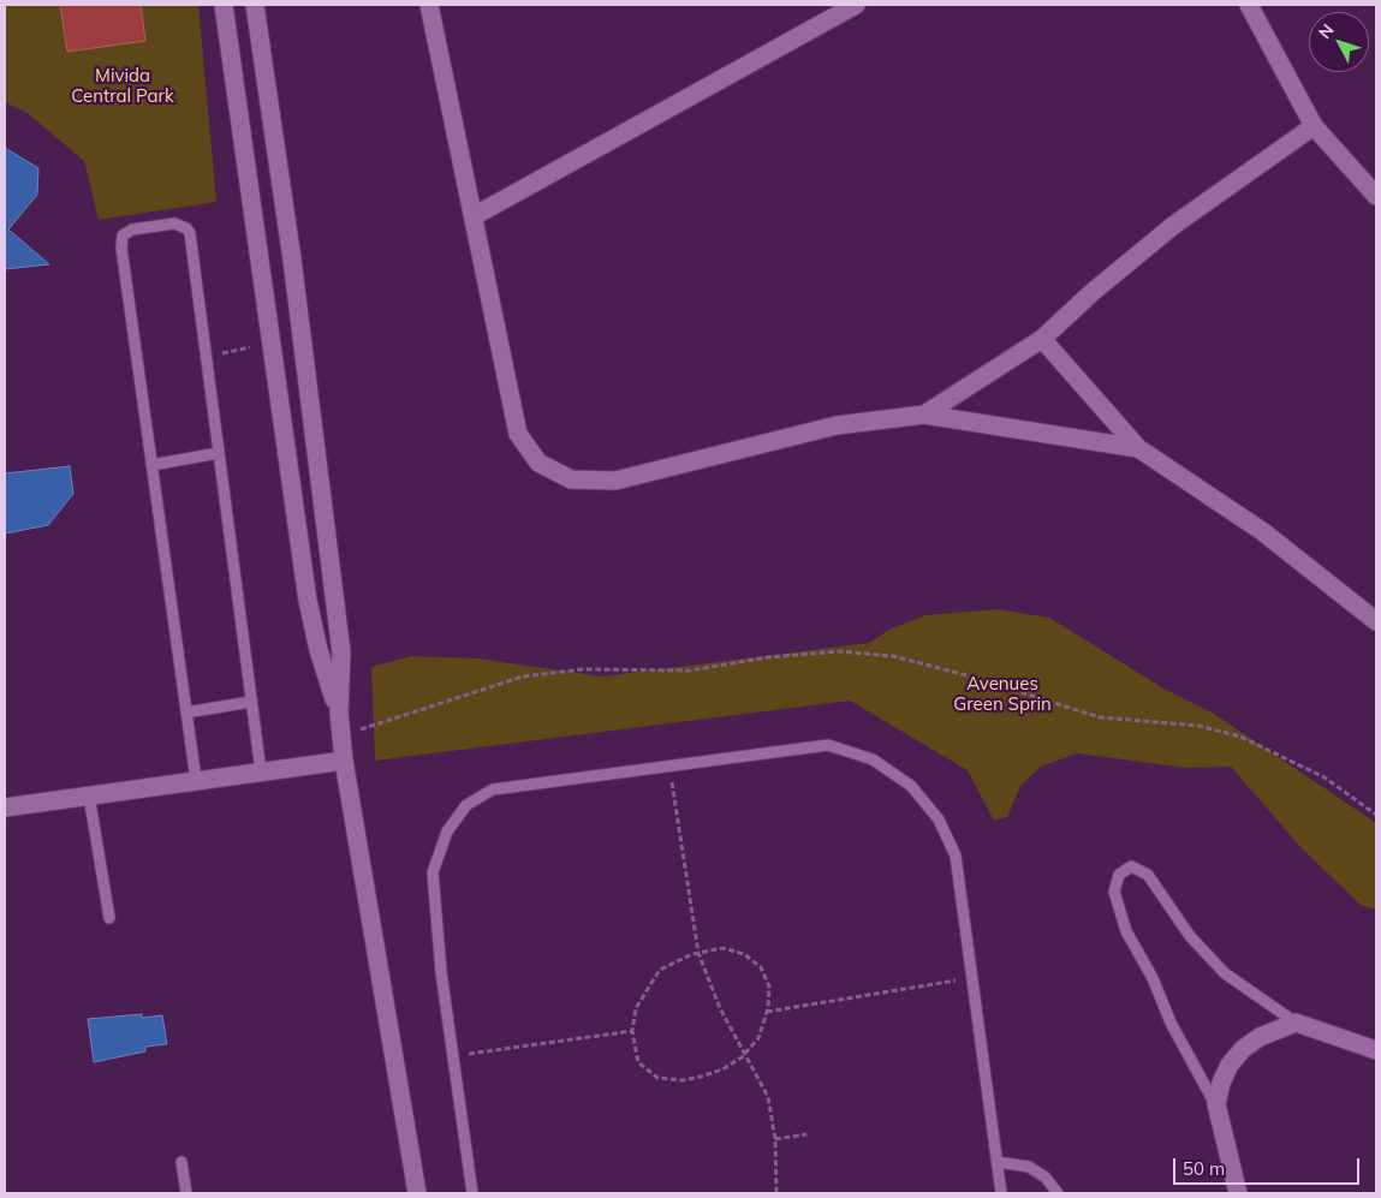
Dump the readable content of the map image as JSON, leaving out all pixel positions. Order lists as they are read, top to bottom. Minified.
{"parks":["Mivida Central Park","Avenues Green Sprin"],"scale_bar":"50 m","north":"top left"}
